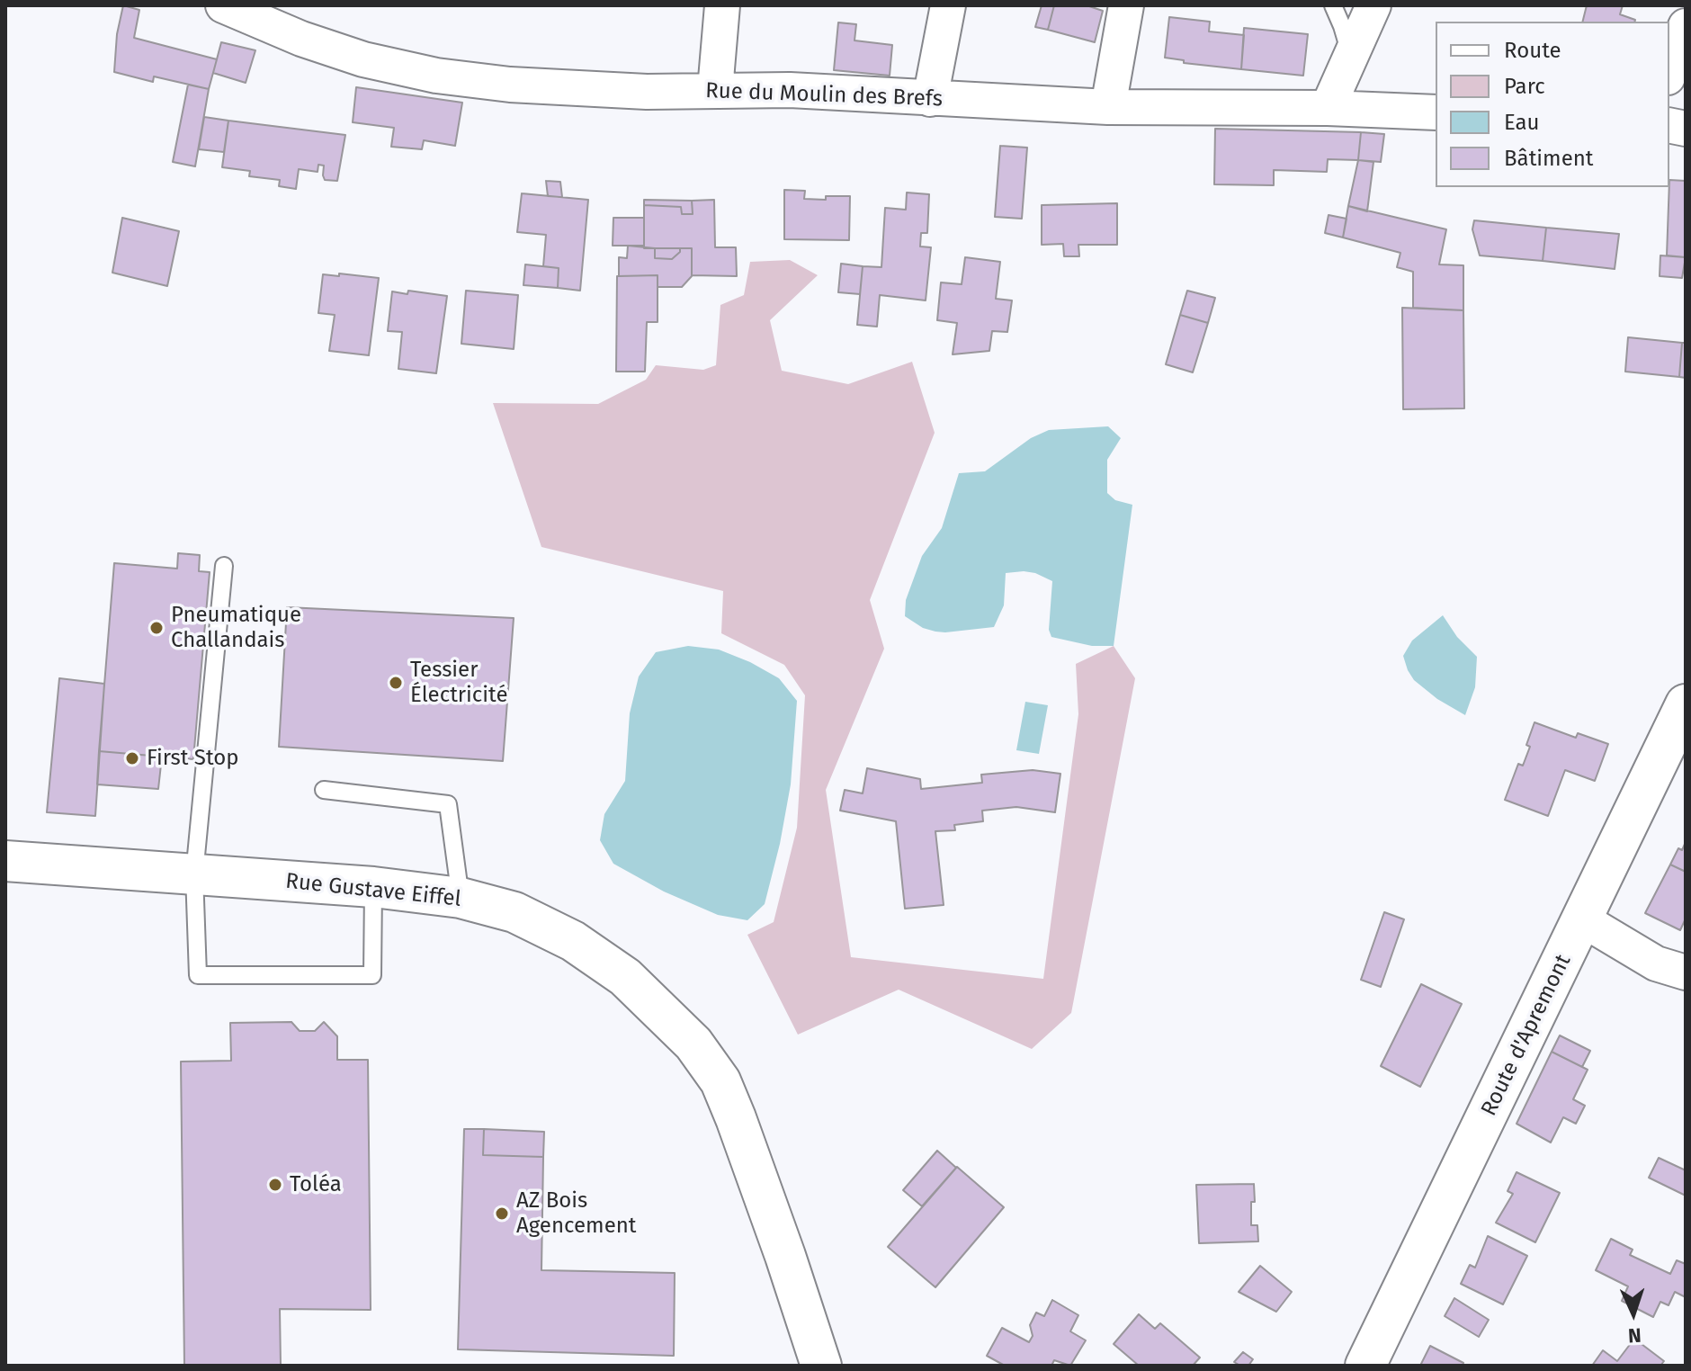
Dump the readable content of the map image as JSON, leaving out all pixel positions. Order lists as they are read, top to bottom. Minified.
{"streets":{"street":["Rue du Moulin des Brefs","Rue Gustave Eiffel","Route d'Apremont"]},"places":["Pneumatique Challandais","Tessier Électricité","First Stop","Toléa","AZ Bois Agencement"],"legend":["Route","Parc","Eau","Bâtiment"],"north":"bottom"}
